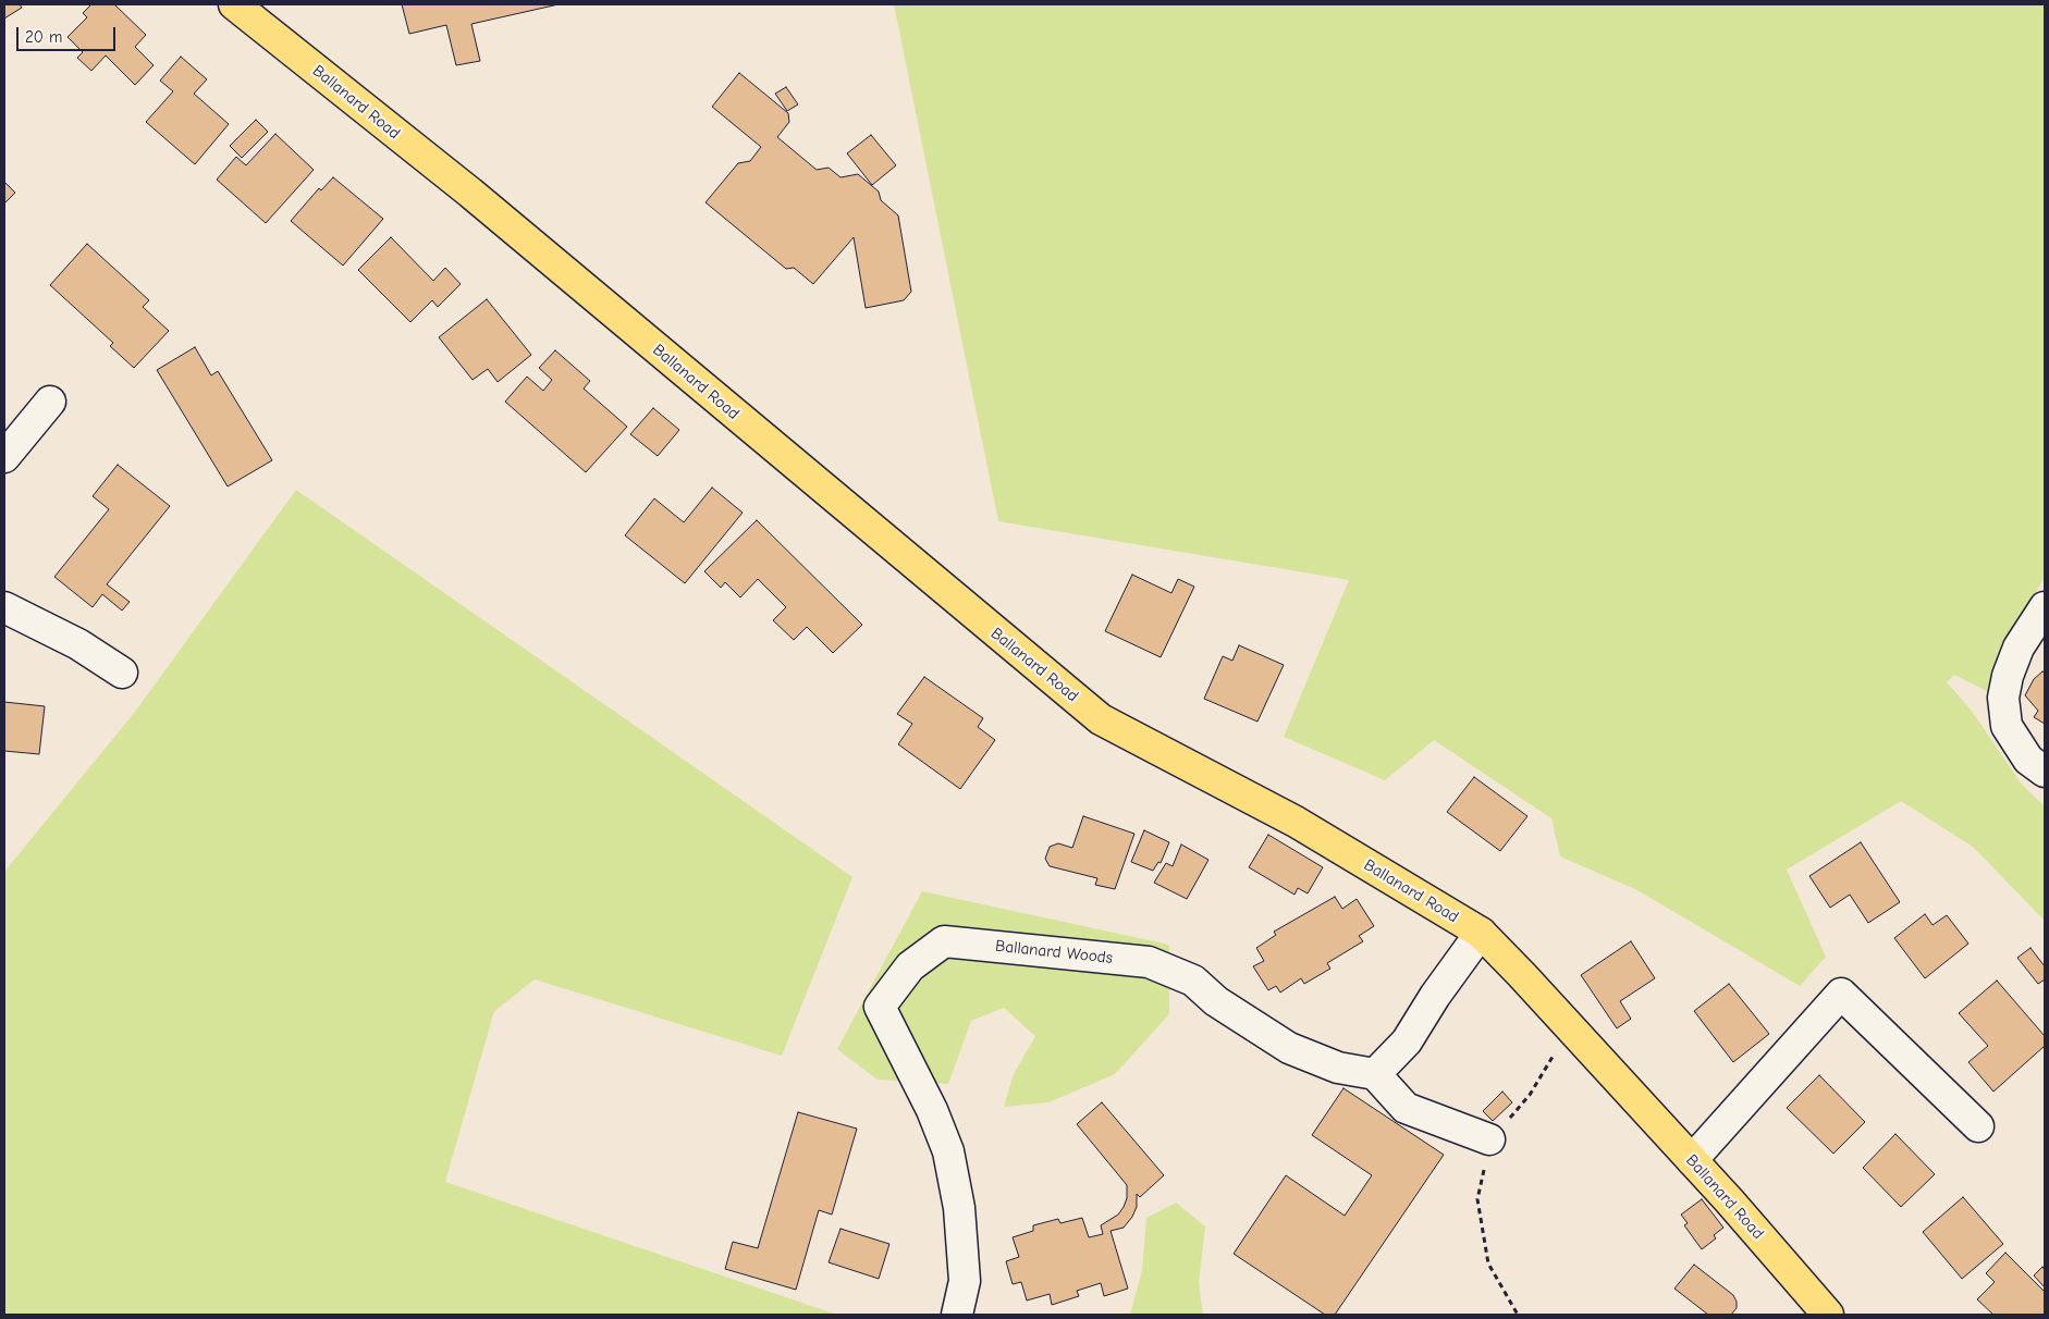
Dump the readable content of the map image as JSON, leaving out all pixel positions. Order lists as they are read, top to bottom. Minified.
{"streets":{"main road":["Ballanard Road"],"street":["Ballanard Woods"]},"scale_bar":"20 m"}
